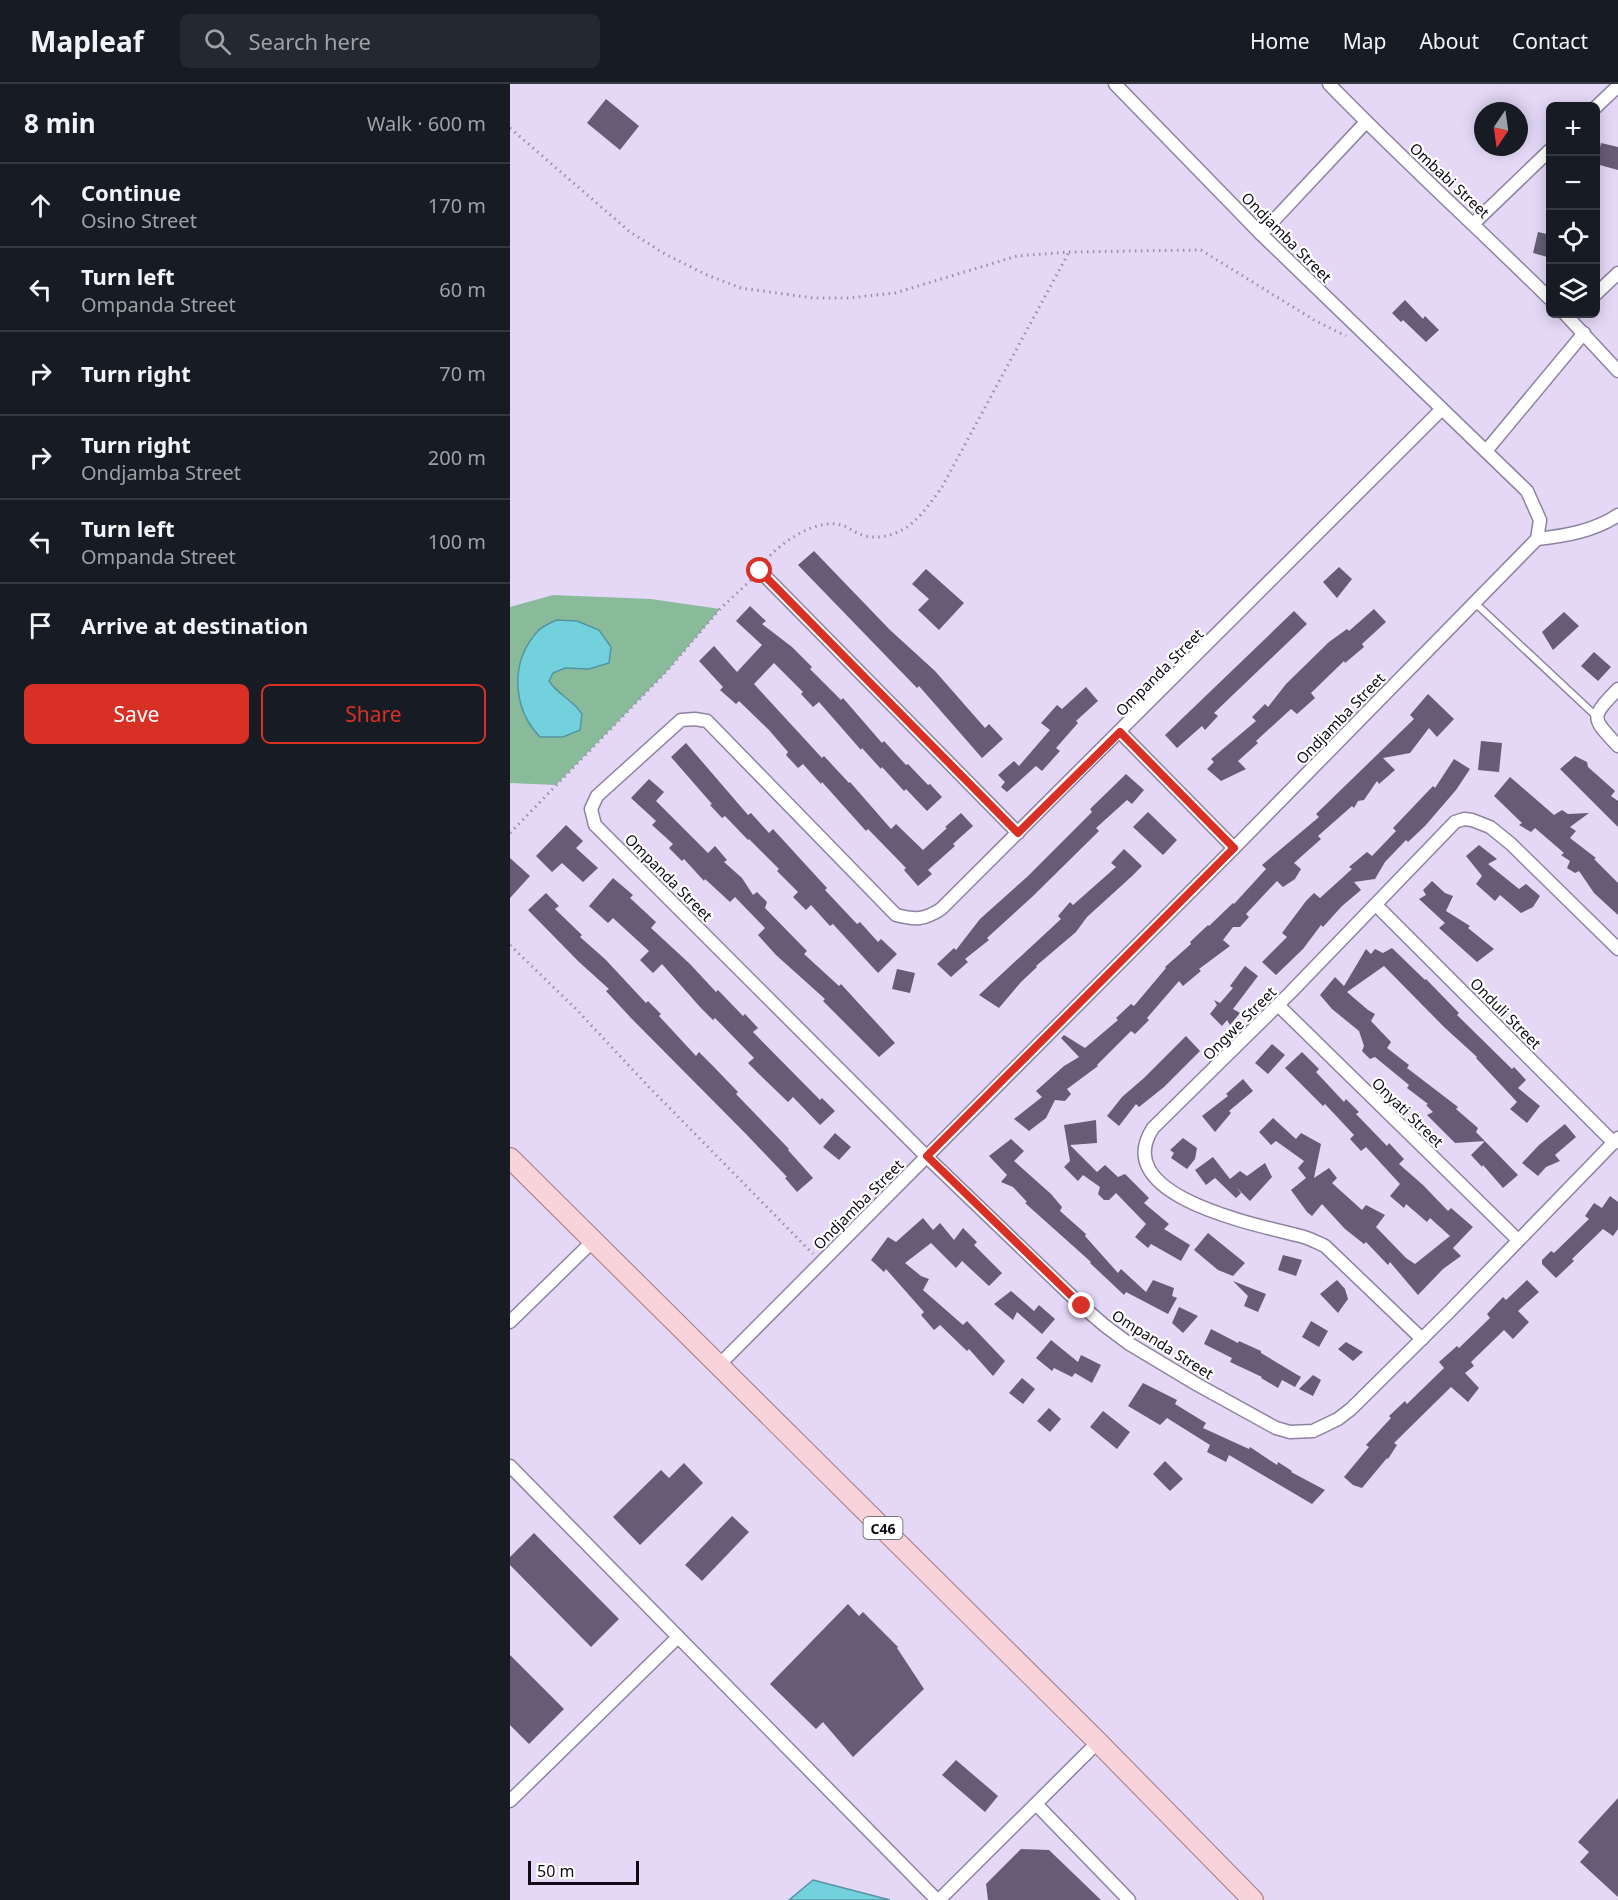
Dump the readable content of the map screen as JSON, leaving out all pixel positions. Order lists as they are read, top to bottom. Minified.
{"streets":{"main road":["C46"],"street":["Ombabi Street","Ondjamba Street","Ompanda Street","Onduli Street","Ongwe Street","Onyati Street"]},"crossings":[["Ondjamba Street","Ompanda Street"],["Ondjamba Street","C46"],["Ompanda Street","Onduli Street"],["Ompanda Street","Ongwe Street"],["Ompanda Street","Onyati Street"],["Onduli Street","Ongwe Street"],["Ongwe Street","Onyati Street"]],"scale_bar":"50 m","north":"bottom","page":{"header":"Mapleaf","search":"Search here","nav":["Home","Map","About","Contact"],"heading":["8 min","Walk · 600 m"],"map_buttons":["+","−"],"list":[["Continue","Osino Street","170 m"],["Turn left","Ompanda Street","60 m"],["Turn right","70 m"],["Turn right","Ondjamba Street","200 m"],["Turn left","Ompanda Street","100 m"],"Arrive at destination"],"buttons":["Save","Share"],"scale":"50 m"}}
